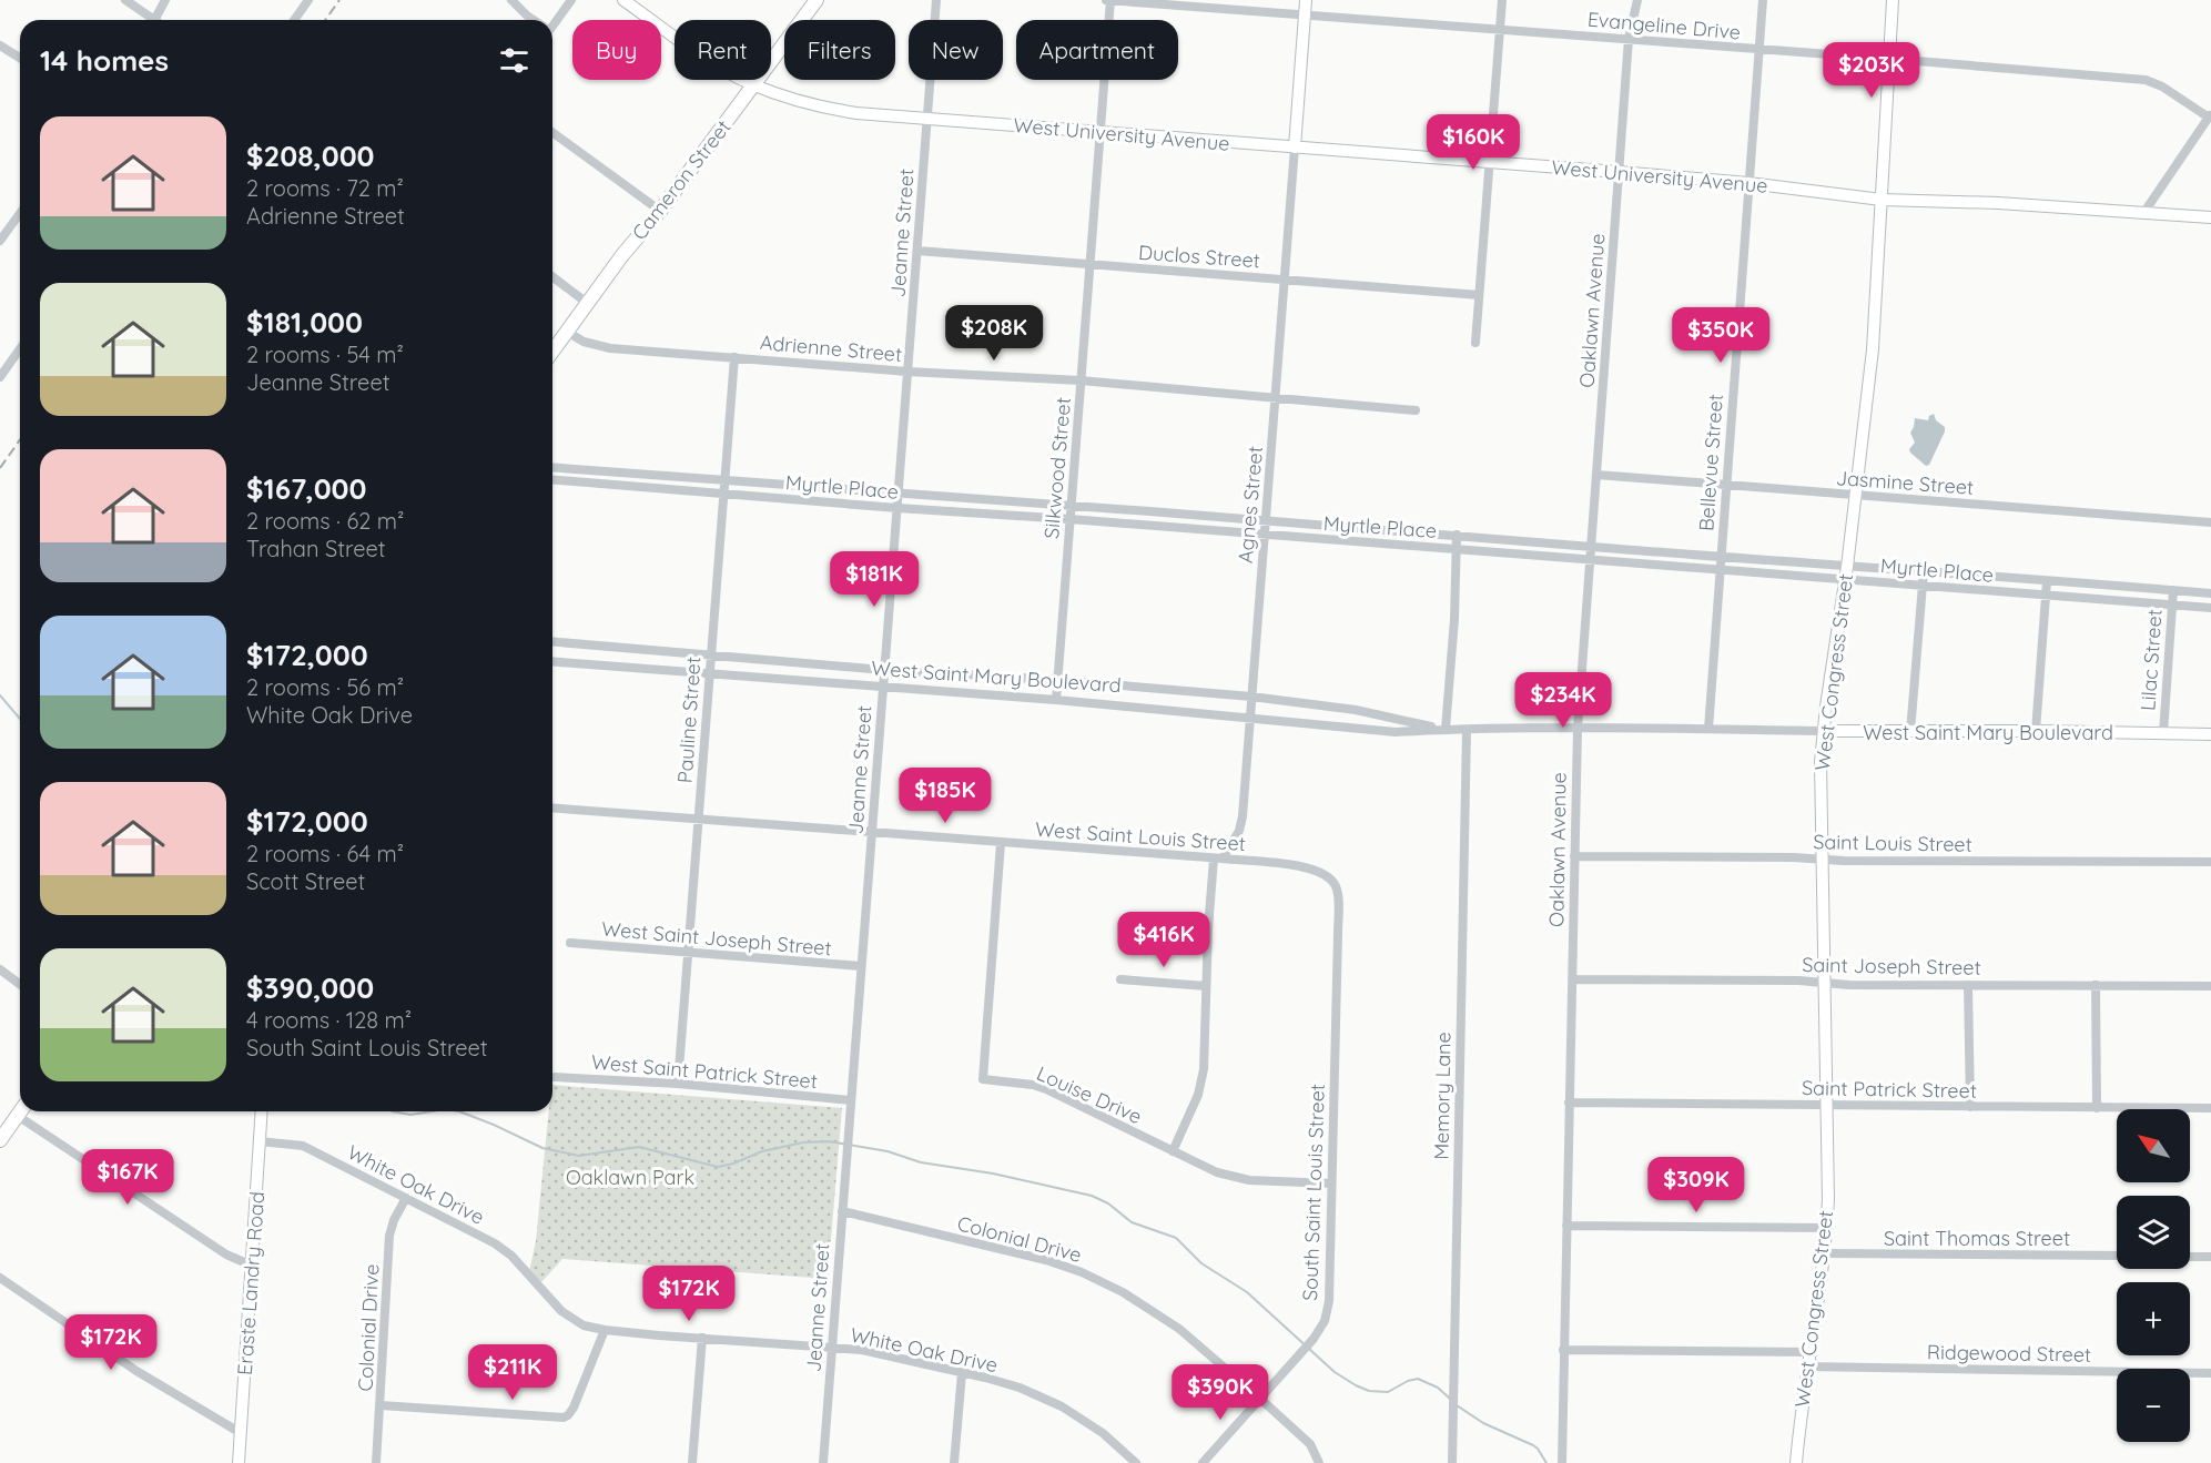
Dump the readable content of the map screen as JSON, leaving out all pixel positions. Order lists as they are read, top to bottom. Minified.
{"streets":{"main road":["West University Avenue","Cameron Street","West Congress Street","West Saint Mary Boulevard","Eraste Landry Road"],"street":["Evangeline Drive","Jeanne Street","Duclos Street","Oaklawn Avenue","Adrienne Street","Bellevue Street","Silkwood Street","Jasmine Street","Myrtle Place","Agnes Street","Lilac Street","Pauline Street","West Saint Louis Street","Saint Louis Street","West Saint Joseph Street","Saint Joseph Street","West Saint Patrick Street","Saint Patrick Street","Louise Drive","Memory Lane","White Oak Drive","South Saint Louis Street","Saint Thomas Street","Colonial Drive","Ridgewood Street"]},"crossings":[["Evangeline Drive","Oaklawn Avenue"],["Evangeline Drive","Bellevue Street"],["Evangeline Drive","Silkwood Street"],["Evangeline Drive","West Congress Street"],["West University Avenue","Cameron Street"],["West University Avenue","Jeanne Street"],["West University Avenue","Oaklawn Avenue"],["West University Avenue","Bellevue Street"],["West University Avenue","Silkwood Street"],["West University Avenue","Agnes Street"],["West University Avenue","West Congress Street"],["Cameron Street","Adrienne Street"],["Jeanne Street","Duclos Street"],["Jeanne Street","Adrienne Street"],["Jeanne Street","Myrtle Place"],["Jeanne Street","West Saint Mary Boulevard"],["Jeanne Street","West Saint Louis Street"],["Jeanne Street","West Saint Joseph Street"],["Jeanne Street","West Saint Patrick Street"],["Jeanne Street","White Oak Drive"],["Jeanne Street","Colonial Drive"],["Duclos Street","Silkwood Street"],["Duclos Street","Agnes Street"],["Oaklawn Avenue","Jasmine Street"],["Oaklawn Avenue","Myrtle Place"],["Oaklawn Avenue","West Saint Mary Boulevard"],["Oaklawn Avenue","Saint Louis Street"],["Oaklawn Avenue","Saint Joseph Street"],["Oaklawn Avenue","Saint Patrick Street"],["Adrienne Street","Silkwood Street"],["Adrienne Street","Agnes Street"],["Adrienne Street","Pauline Street"],["Bellevue Street","Jasmine Street"],["Bellevue Street","Myrtle Place"],["Bellevue Street","West Saint Mary Boulevard"],["Silkwood Street","Myrtle Place"],["Silkwood Street","West Saint Mary Boulevard"],["Jasmine Street","West Congress Street"],["Myrtle Place","Agnes Street"],["Myrtle Place","Lilac Street"],["Myrtle Place","West Congress Street"],["Myrtle Place","Pauline Street"],["Agnes Street","West Saint Mary Boulevard"],["Agnes Street","West Saint Louis Street"],["Agnes Street","Louise Drive"],["Lilac Street","West Saint Mary Boulevard"],["West Congress Street","West Saint Mary Boulevard"],["West Congress Street","Saint Louis Street"],["West Congress Street","Saint Joseph Street"],["West Congress Street","Saint Patrick Street"],["West Congress Street","Saint Thomas Street"],["West Congress Street","Ridgewood Street"],["West Saint Mary Boulevard","Pauline Street"],["West Saint Mary Boulevard","Memory Lane"],["Pauline Street","West Saint Louis Street"],["Pauline Street","West Saint Joseph Street"],["Pauline Street","West Saint Patrick Street"],["West Saint Louis Street","Louise Drive"],["West Saint Louis Street","South Saint Louis Street"],["Louise Drive","South Saint Louis Street"],["White Oak Drive","Colonial Drive"],["White Oak Drive","Eraste Landry Road"],["South Saint Louis Street","Colonial Drive"]],"parks":["Oaklawn Park"],"north":"top left","page":{"chip":["Buy","Rent","Filters","New","Apartment"],"heading":"14 homes","price":["$203K","$160K","$208K","$350K","$181K","$234K","$185K","$416K","$167K","$309K","$172K","$172K","$211K","$390K"],"list":[{"name":"$208,000","note":"2 rooms · 72 m² · Adrienne Street"},{"name":"$181,000","note":"2 rooms · 54 m² · Jeanne Street"},{"name":"$167,000","note":"2 rooms · 62 m² · Trahan Street"},{"name":"$172,000","note":"2 rooms · 56 m² · White Oak Drive"},{"name":"$172,000","note":"2 rooms · 64 m² · Scott Street"},{"name":"$390,000","note":"4 rooms · 128 m² · South Saint Louis Street"}],"map_buttons":["+","−"]}}
